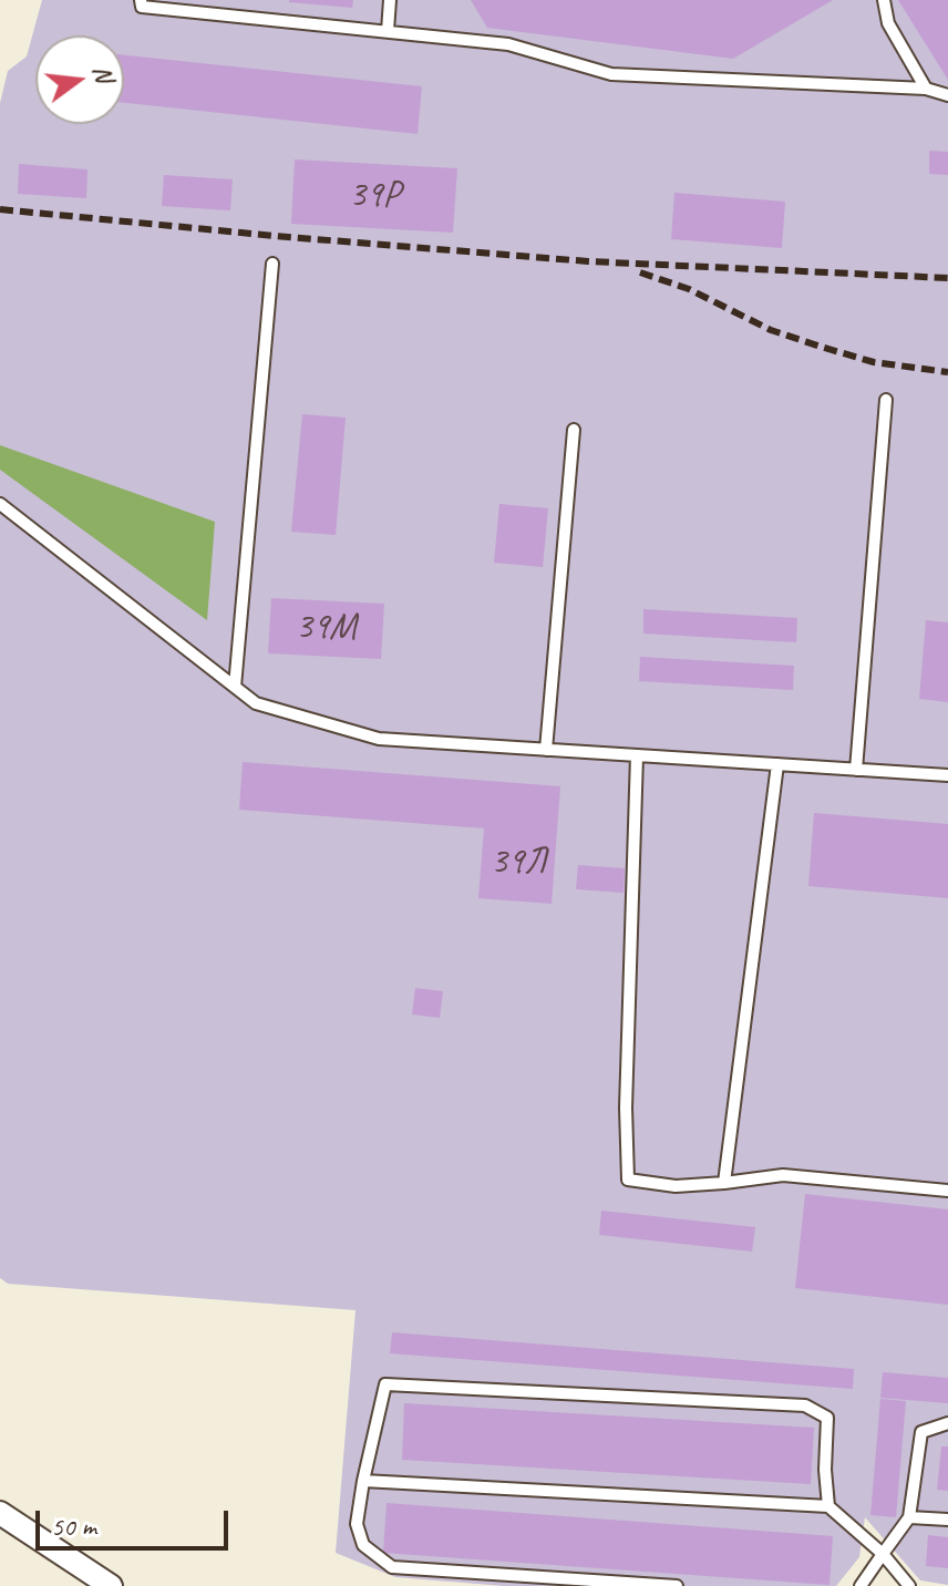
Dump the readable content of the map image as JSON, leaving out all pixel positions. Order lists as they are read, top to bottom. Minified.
{"house_numbers":["39Р","39М","39Л"],"scale_bar":"50 m","north":"right"}
